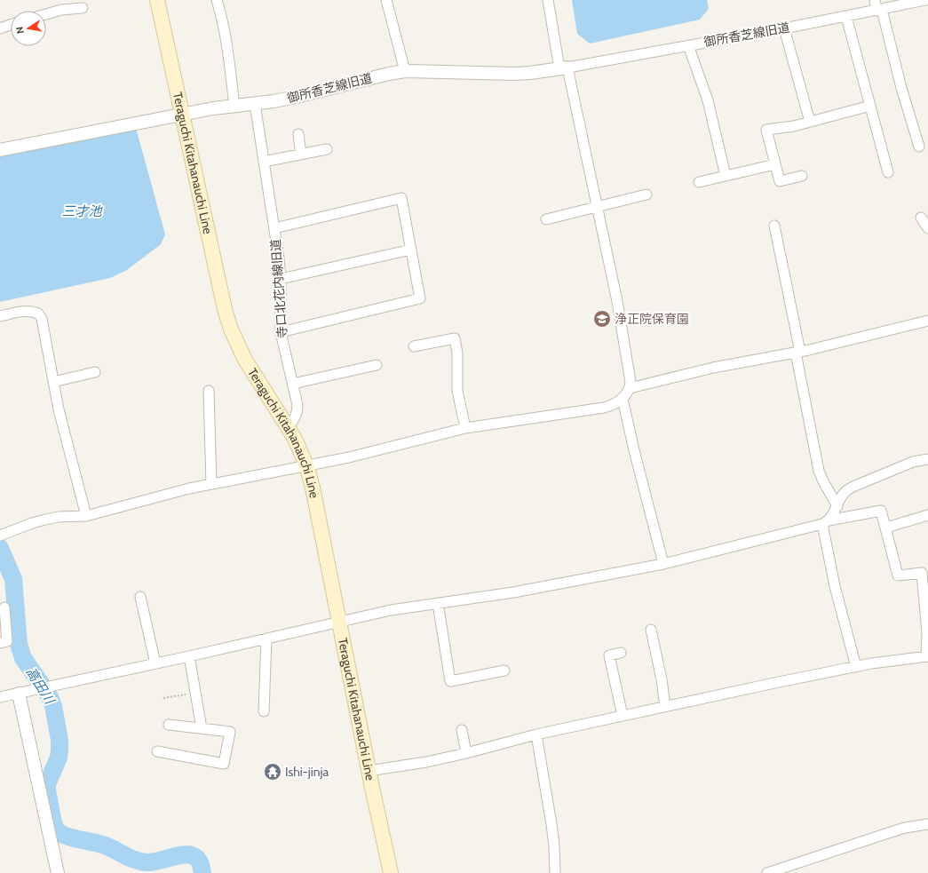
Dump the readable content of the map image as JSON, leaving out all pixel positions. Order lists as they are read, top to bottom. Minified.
{"streets":{"main road":["Teraguchi Kitahanauchi Line"],"street":["御所香芝線旧道","寺口北花内線旧道"]},"crossings":[["御所香芝線旧道","Teraguchi Kitahanauchi Line"],["御所香芝線旧道","寺口北花内線旧道"],["Teraguchi Kitahanauchi Line","寺口北花内線旧道"]],"water":["三才池","高田川"],"places":{"school or university":["浄正院保育園"],"temple":["Ishi-jinja"]},"north":"left"}
